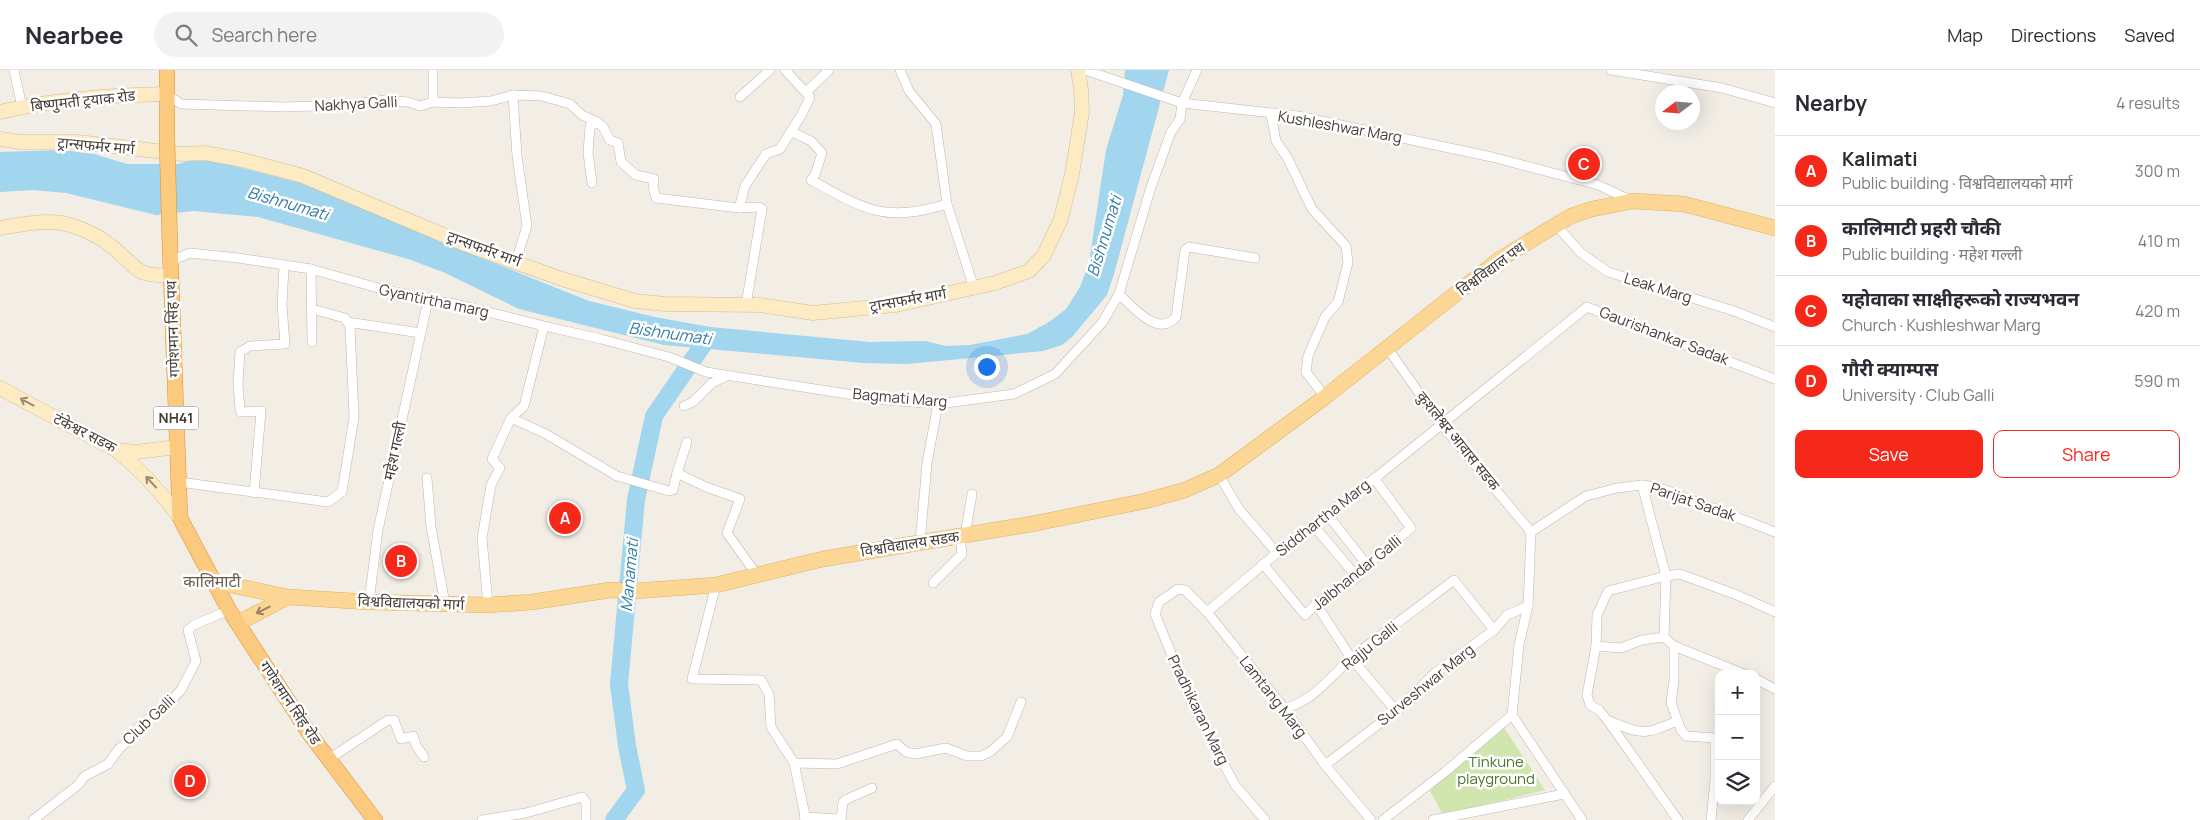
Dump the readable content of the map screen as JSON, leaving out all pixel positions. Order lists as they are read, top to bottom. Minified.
{"streets":{"highway":["गणेशमान सिंह पथ","NH41","गणेशमान सिंह रोड"],"main road":["बिष्णुमती ट्रयाक रोड","ट्रान्सफर्मर मार्ग","विश्वविद्याल पथ","टंकेश्वर सडक","विश्वविद्यालय सडक","विश्वविद्यालयको मार्ग"],"street":["Nakhya Galli","Kushleshwar Marg","Leak Marg","Gyantirtha marg","Gaurishankar Sadak","Bagmati Marg","कुशलेश्वर आवास सडक","महेश गल्ली","Parijat Sadak","Siddhartha Marg","Jalbhandar Galli","Rajju Galli","Surveshwar Marg","Lamtang Marg","Pradhikaran Marg","Club Galli"]},"crossings":[["बिष्णुमती ट्रयाक रोड","Nakhya Galli"],["बिष्णुमती ट्रयाक रोड","गणेशमान सिंह पथ"],["Nakhya Galli","गणेशमान सिंह पथ"],["Kushleshwar Marg","विश्वविद्याल पथ"],["विश्वविद्याल पथ","Leak Marg"],["विश्वविद्याल पथ","कुशलेश्वर आवास सडक"],["विश्वविद्याल पथ","विश्वविद्यालय सडक"],["Gyantirtha marg","गणेशमान सिंह पथ"],["Gyantirtha marg","Bagmati Marg"],["Gyantirtha marg","महेश गल्ली"],["गणेशमान सिंह पथ","टंकेश्वर सडक"],["गणेशमान सिंह पथ","विश्वविद्यालयको मार्ग"],["गणेशमान सिंह पथ","गणेशमान सिंह रोड"],["Gaurishankar Sadak","कुशलेश्वर आवास सडक"],["Gaurishankar Sadak","Siddhartha Marg"],["कुशलेश्वर आवास सडक","Parijat Sadak"],["कुशलेश्वर आवास सडक","Siddhartha Marg"],["महेश गल्ली","विश्वविद्यालयको मार्ग"],["Siddhartha Marg","Jalbhandar Galli"],["Siddhartha Marg","Lamtang Marg"],["विश्वविद्यालय सडक","विश्वविद्यालयको मार्ग"],["विश्वविद्यालयको मार्ग","गणेशमान सिंह रोड"],["Rajju Galli","Surveshwar Marg"],["Rajju Galli","Lamtang Marg"],["Surveshwar Marg","Lamtang Marg"],["Lamtang Marg","Pradhikaran Marg"],["गणेशमान सिंह रोड","Club Galli"]],"one_way":["टंकेश्वर सडक"],"districts":["कालिमाटी"],"water":["Bishnumati","Manamati"],"parks":["Tinkune playground"],"north":"left","page":{"header":"Nearbee","search":"Search here","nav":["Map","Directions","Saved"],"heading":["Nearby","4 results"],"list":[{"mark":"A","name":"Kalimati","note":"Public building · विश्वविद्यालयको मार्ग","value":"300 m"},{"mark":"B","name":"कालिमाटी प्रहरी चौकी","note":"Public building · महेश गल्ली","value":"410 m"},{"mark":"C","name":"यहोवाका साक्षीहरूको राज्यभवन","note":"Church · Kushleshwar Marg","value":"420 m"},{"mark":"D","name":"गौरी क्याम्पस","note":"University · Club Galli","value":"590 m"}],"pins":["C","A","B","D"],"buttons":["Save","Share"],"map_buttons":["+","−"]}}
